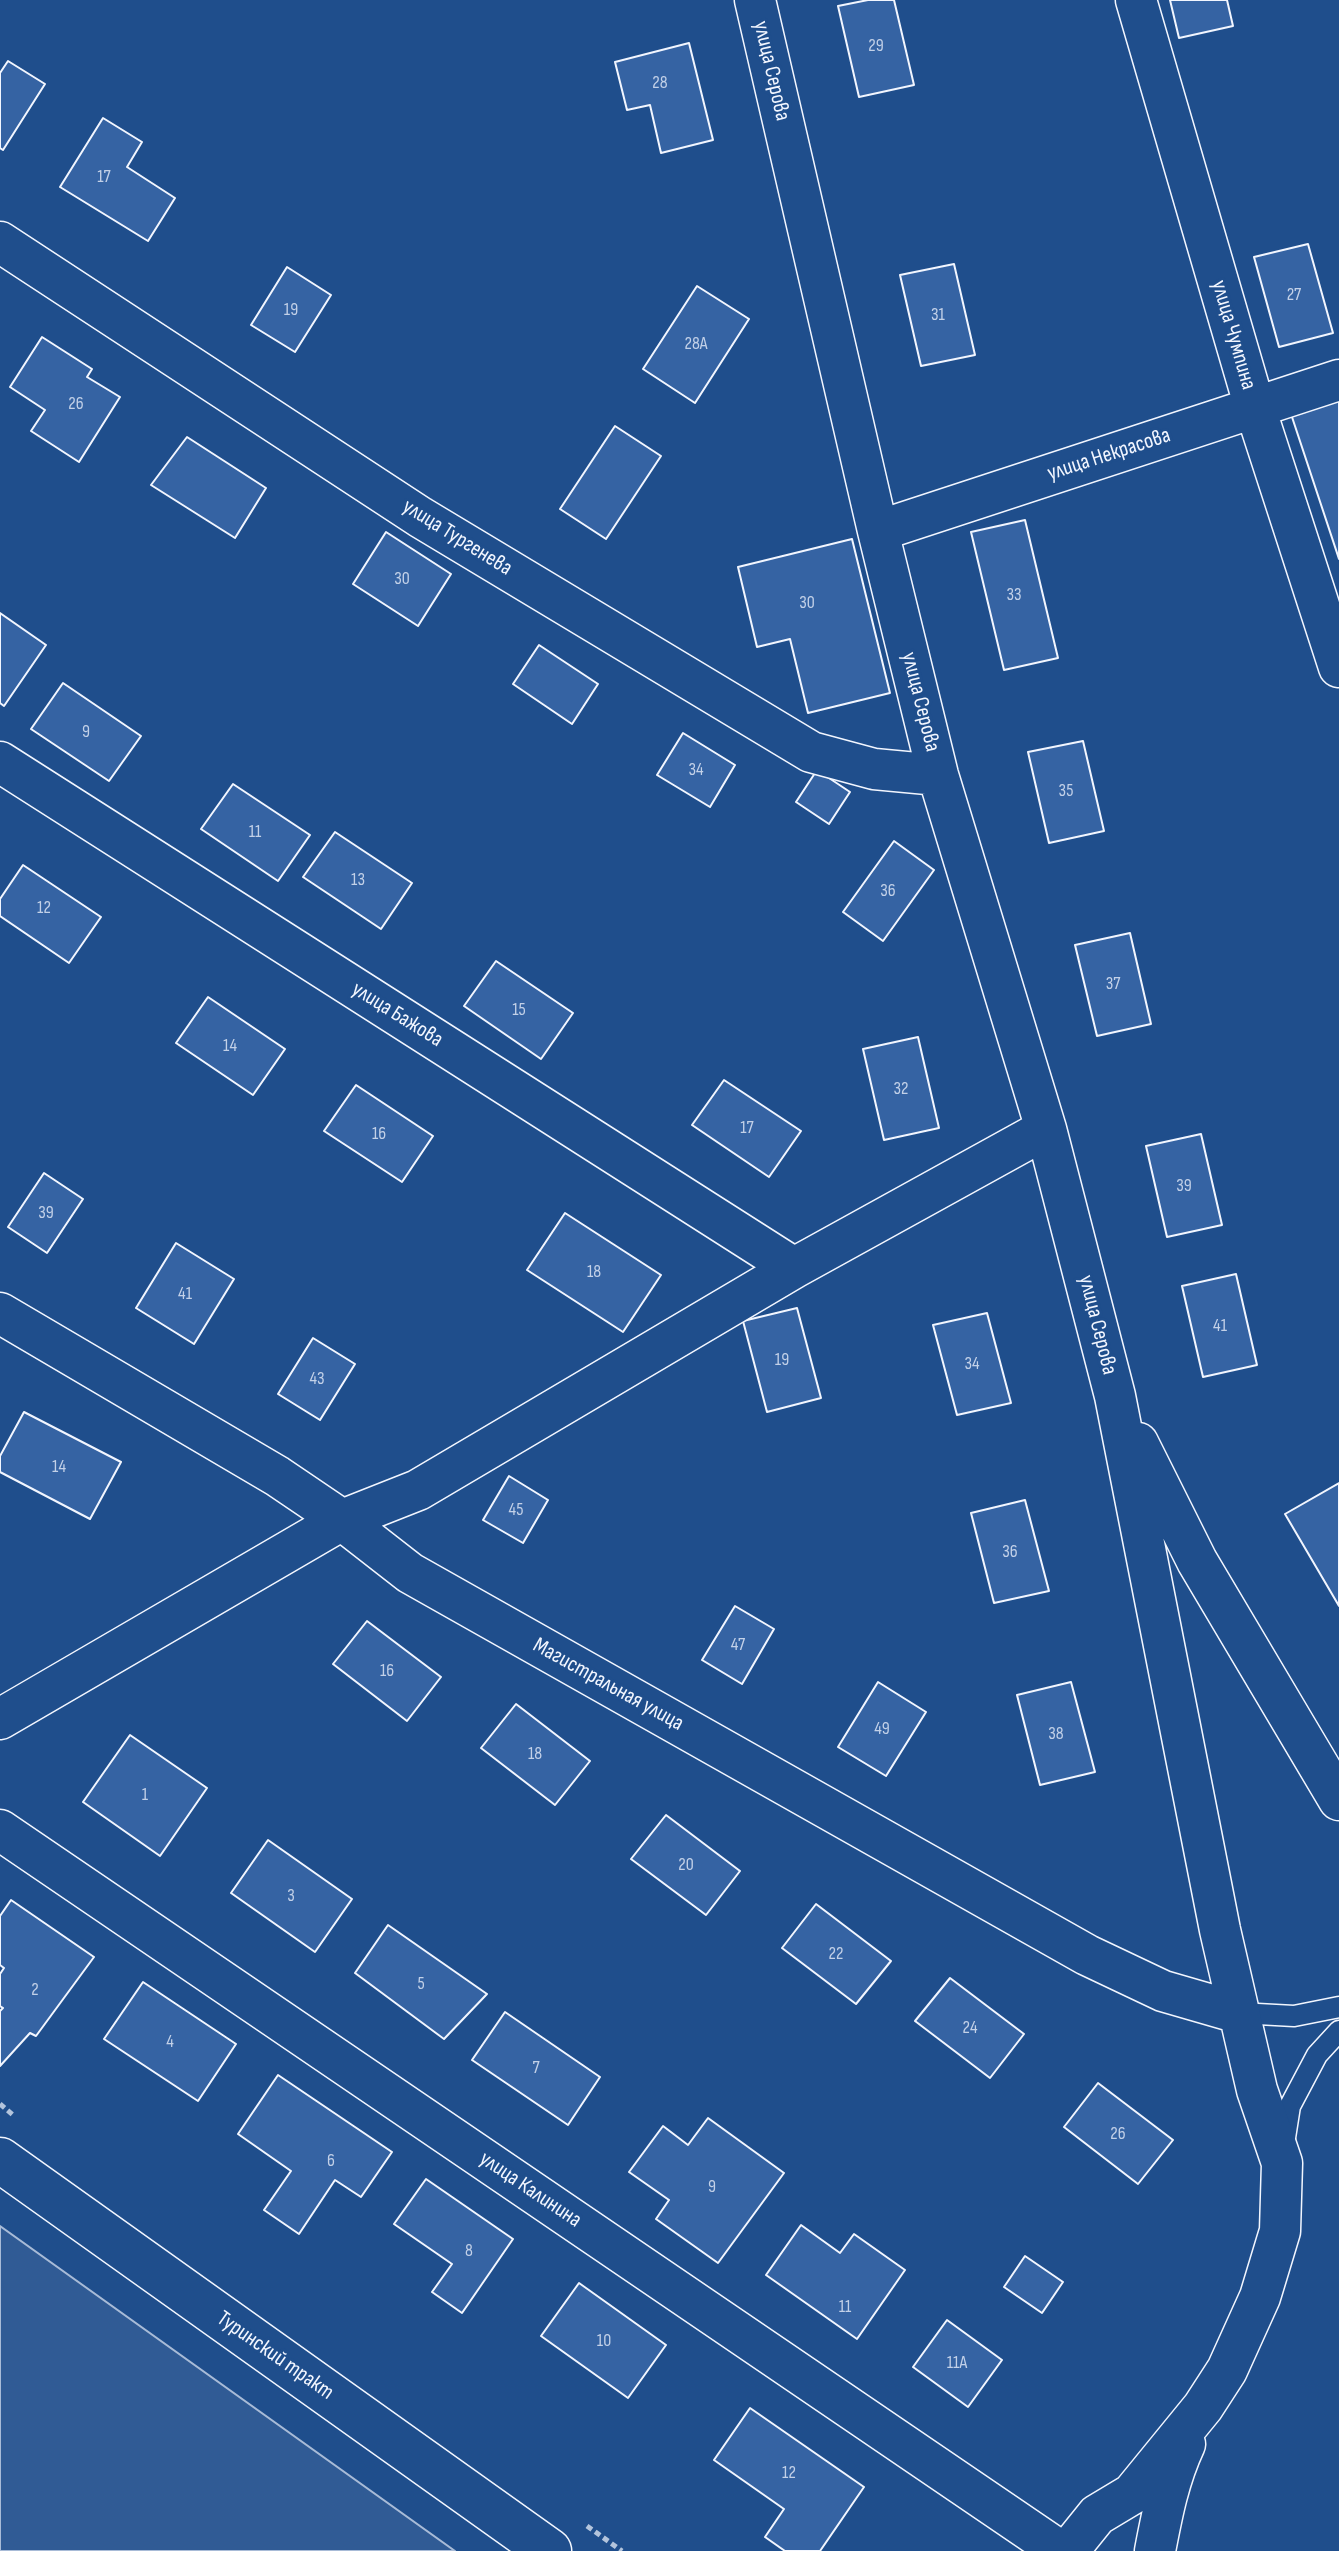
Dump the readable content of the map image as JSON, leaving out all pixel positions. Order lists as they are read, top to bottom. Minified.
{"streets":{"main road":["Туринский тракт"],"street":["улица Серова","улица Чумпина","улица Некрасова","улица Тургенева","улица Бажова","Магистральная улица","улица Калинина"]},"crossings":[["улица Серова","улица Некрасова"],["улица Серова","улица Тургенева"],["улица Серова","Магистральная улица"],["улица Чумпина","улица Некрасова"]],"house_numbers":["29","28","17","27","19","31","28А","26","30","33","30","9","34","35","11","13","36","12","37","15","14","32","17","16","39","39","18","41","41","19","34","43","14","45","36","47","16","49","38","18","1","20","3","22","5","2","24","4","7","26","6","9","8","11","10","11А","12"]}
